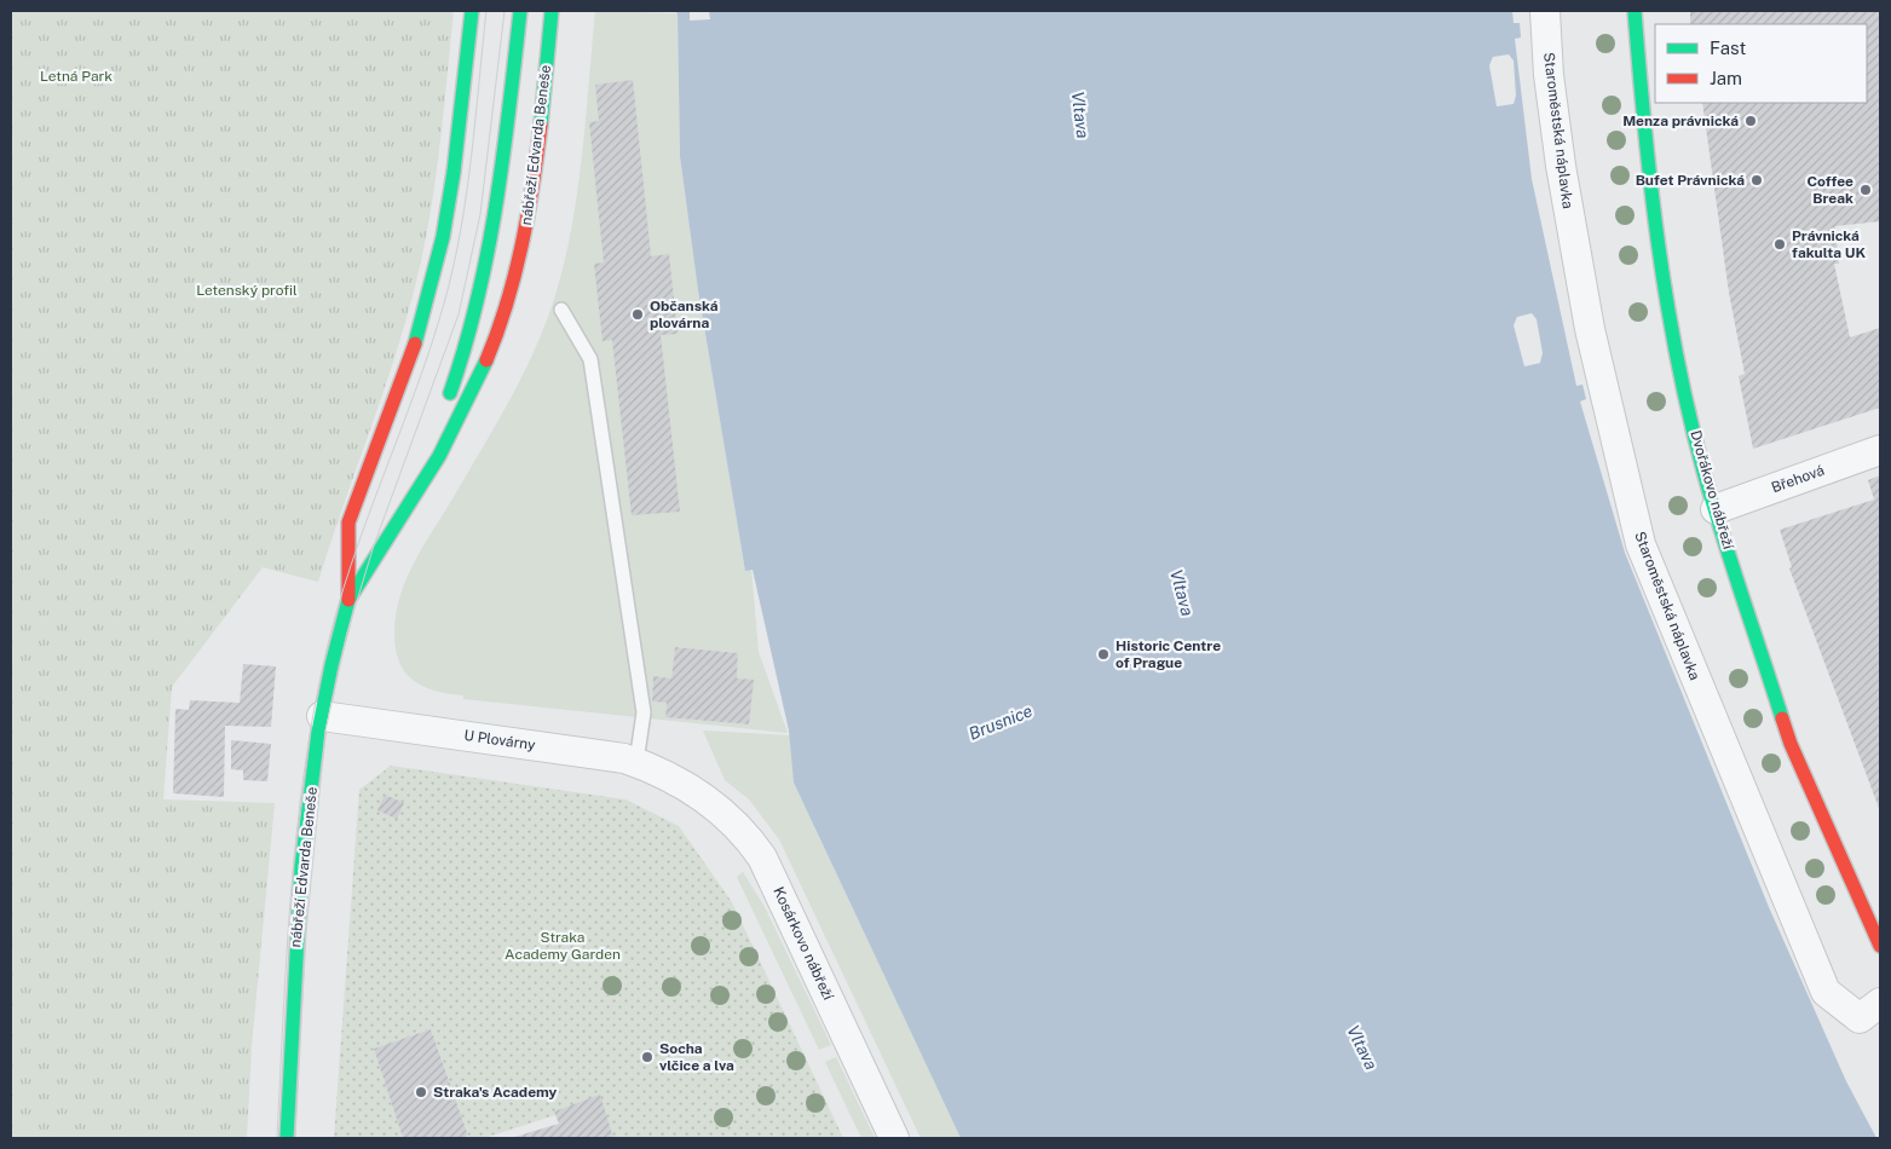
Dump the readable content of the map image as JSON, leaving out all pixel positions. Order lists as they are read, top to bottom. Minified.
{"streets":{"main road":["nábřeží Edvarda Beneše","Dvořákovo nábřeží"],"street":["Staroměstská náplavka","Břehová","U Plovárny","Kosárkovo nábřeží"]},"crossings":[["nábřeží Edvarda Beneše","U Plovárny"],["Břehová","Dvořákovo nábřeží"],["U Plovárny","Kosárkovo nábřeží"]],"water":["Vltava","Brusnice"],"parks":["Letná Park","Letenský profil","Straka Academy Garden"],"places":["Menza právnická","Bufet Právnická","Coffee Break","Právnická fakulta UK","Občanská plovárna","Historic Centre of Prague","Socha vlčice a lva","Straka's Academy"],"legend":["Fast","Jam"]}
